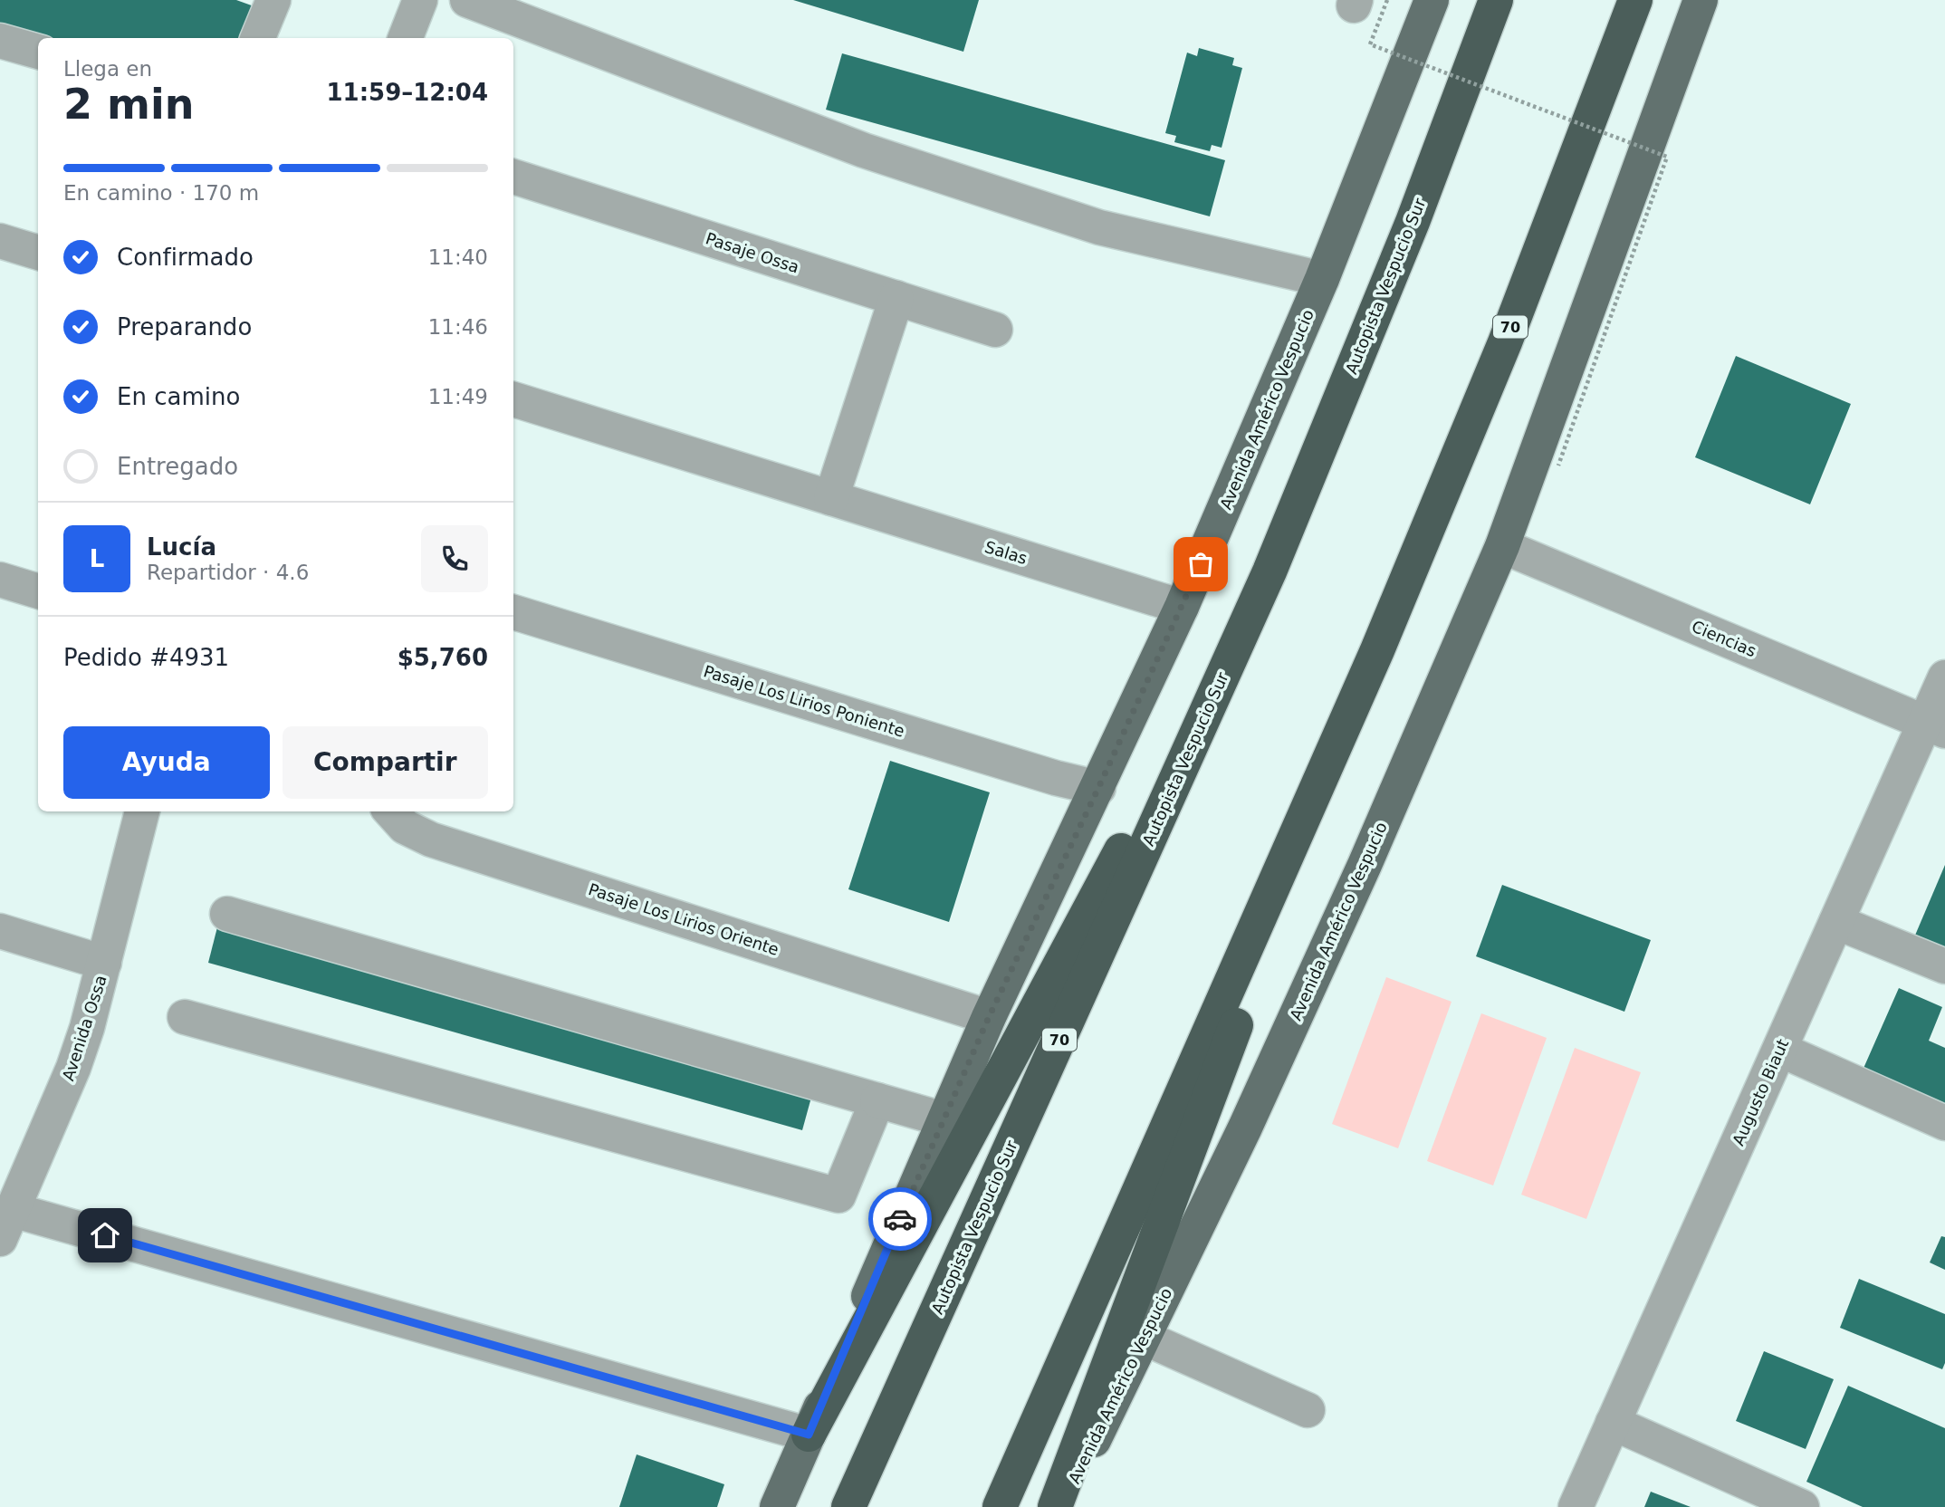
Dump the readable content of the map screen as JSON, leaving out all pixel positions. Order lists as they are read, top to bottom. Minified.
{"streets":{"highway":["Autopista Vespucio Sur","70"],"main road":["Avenida Américo Vespucio"],"street":["Pasaje Ossa","Salas","Ciencias","Pasaje Los Lirios Poniente","Pasaje Los Lirios Oriente","Avenida Ossa","Augusto Biaut"]},"crossings":[["Avenida Américo Vespucio","Salas"],["Avenida Américo Vespucio","Ciencias"],["Avenida Américo Vespucio","Pasaje Los Lirios Poniente"],["Avenida Américo Vespucio","Pasaje Los Lirios Oriente"],["Ciencias","Augusto Biaut"]],"page":{"heading":["2 min","Llega en","11:59–12:04"],"panel":["Lucía","Repartidor · 4.6","Pedido #4931","$5,760"],"bar":"En camino · 170 m","list":[["Confirmado","11:40"],["Preparando","11:46"],["En camino","11:49"],"Entregado"],"round":"L","buttons":["Ayuda","Compartir"]}}
